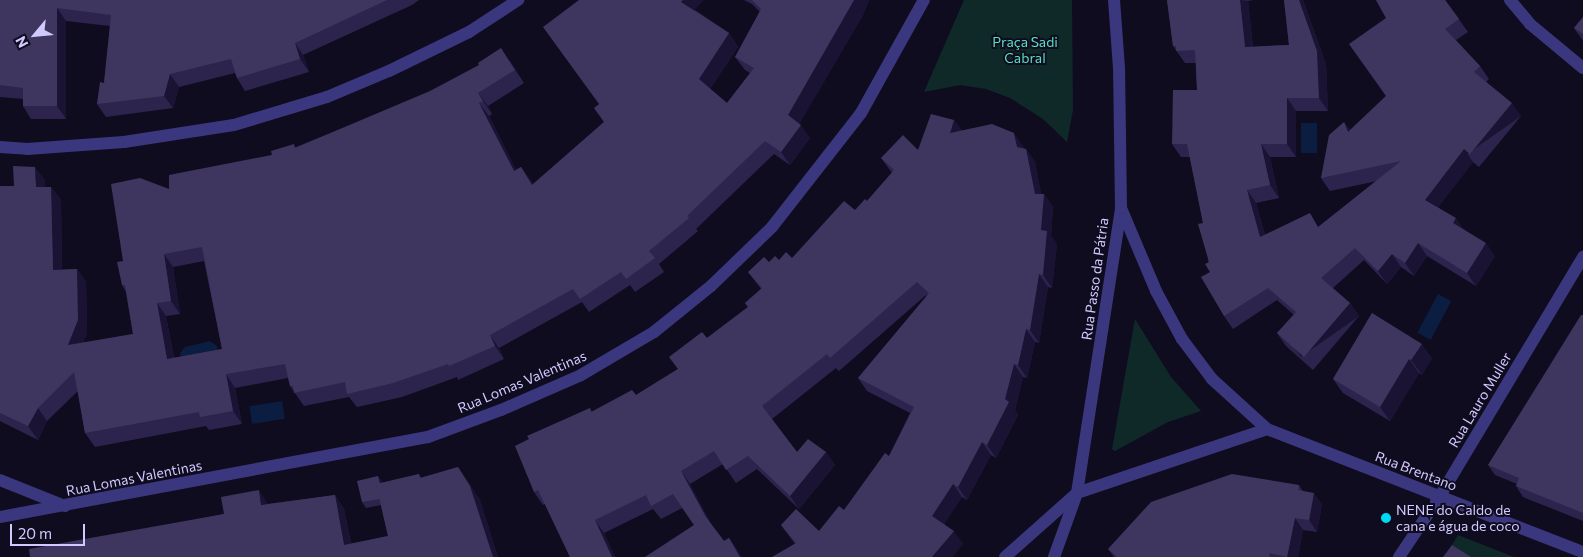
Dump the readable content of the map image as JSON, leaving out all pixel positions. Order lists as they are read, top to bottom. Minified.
{"streets":{"street":["Rua Passo da Pátria","Rua Lomas Valentinas","Rua Lauro Muller","Rua Brentano"]},"crossings":[["Rua Passo da Pátria","Rua Brentano"],["Rua Lauro Muller","Rua Brentano"]],"parks":["Praça Sadi Cabral"],"places":["NENE do Caldo de cana e água de coco"],"scale_bar":"20 m","north":"bottom left"}
